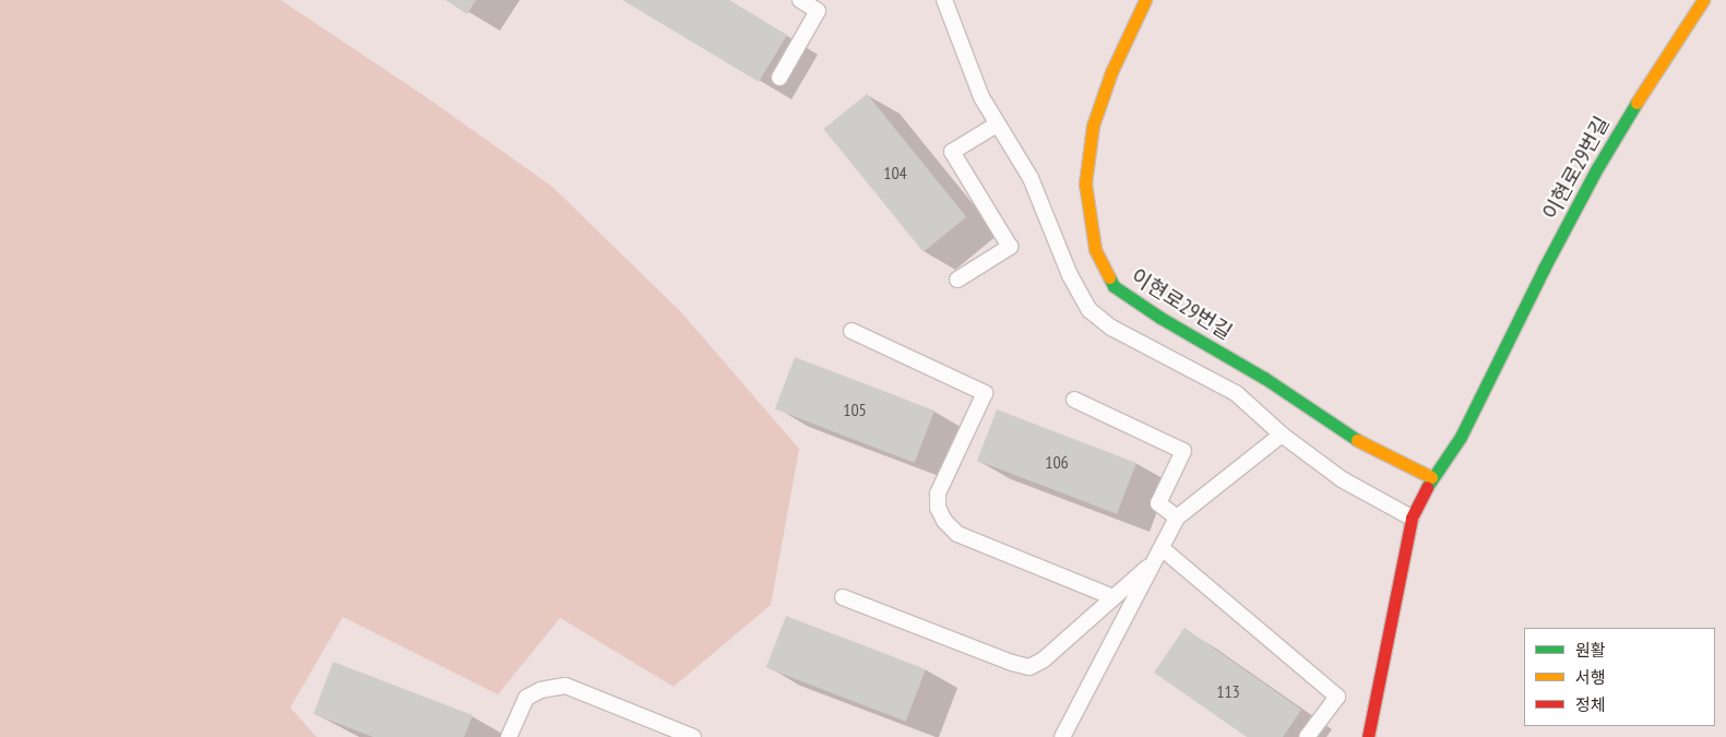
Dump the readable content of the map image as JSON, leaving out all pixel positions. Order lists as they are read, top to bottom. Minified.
{"streets":{"street":["이현로29번길"]},"house_numbers":["104","105","106","113"],"legend":["원활","서행","정체"]}
